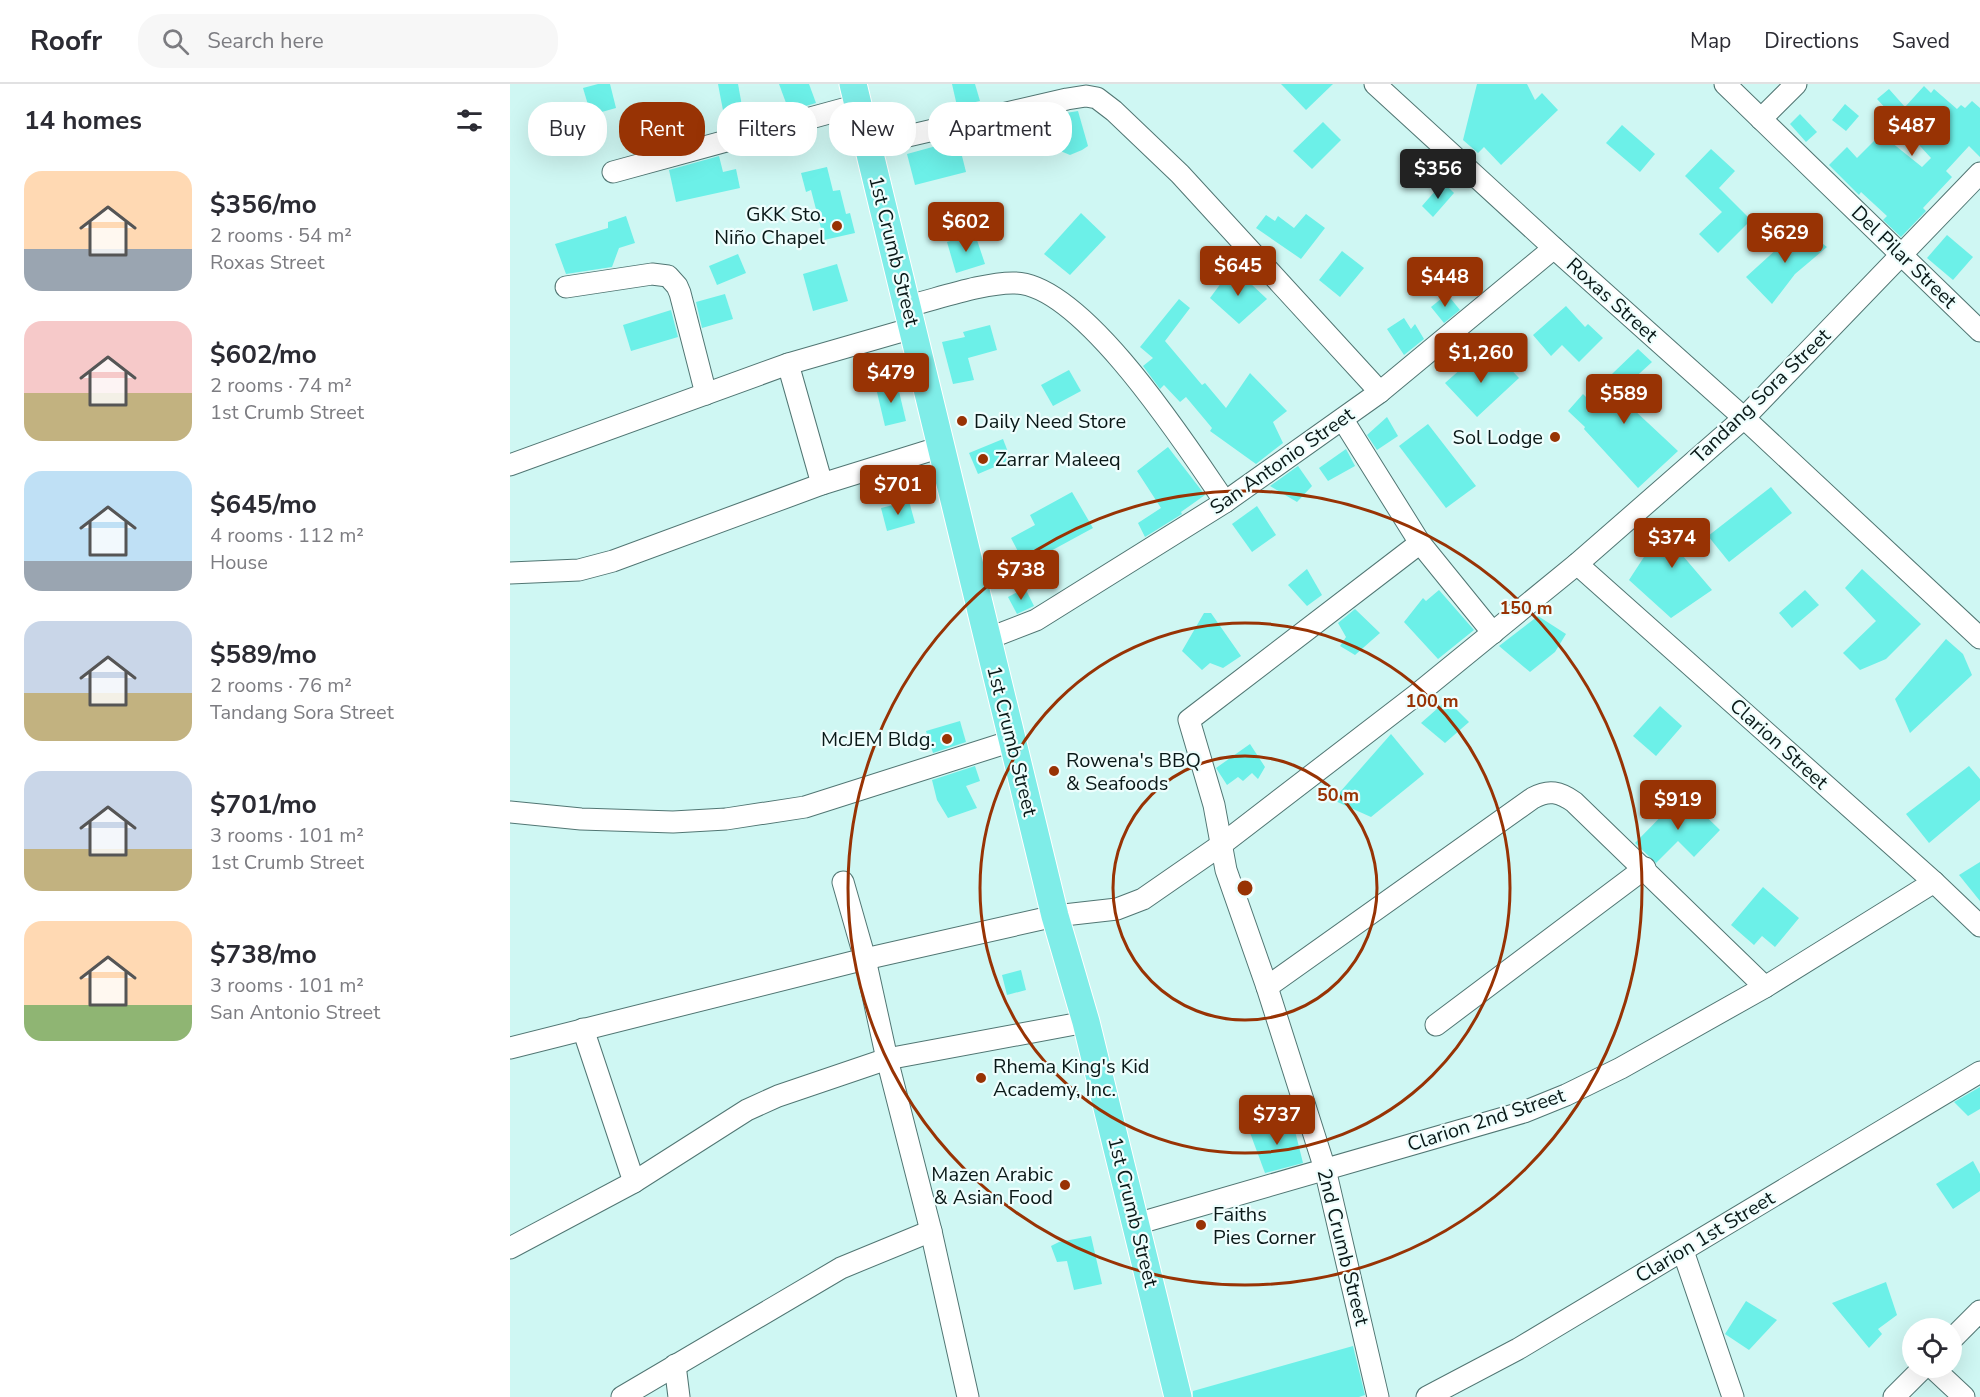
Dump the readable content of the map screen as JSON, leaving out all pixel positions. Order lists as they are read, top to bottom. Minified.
{"streets":{"main road":["1st Crumb Street"],"street":["Del Pilar Street","Roxas Street","Tandang Sora Street","San Antonio Street","Clarion Street","Clarion 2nd Street","Clarion 1st Street","2nd Crumb Street"]},"crossings":[["1st Crumb Street","Tandang Sora Street"],["1st Crumb Street","San Antonio Street"],["1st Crumb Street","Clarion 2nd Street"],["Del Pilar Street","Tandang Sora Street"],["Roxas Street","Tandang Sora Street"],["Roxas Street","San Antonio Street"],["Tandang Sora Street","Clarion Street"],["Tandang Sora Street","2nd Crumb Street"],["Clarion Street","Clarion 2nd Street"],["Clarion 2nd Street","2nd Crumb Street"]],"places":["GKK Sto. Niño Chapel","Daily Need Store","Sol Lodge","Zarrar Maleeq","McJEM Bldg.","Rowena's BBQ & Seafoods","Rhema King's Kid Academy, Inc.","Mazen Arabic & Asian Food","Faiths Pies Corner"],"page":{"header":"Roofr","search":"Search here","nav":["Map","Directions","Saved"],"heading":"14 homes","chip":["Buy","Rent","Filters","New","Apartment"],"price":["$487","$356","$602","$629","$645","$448","$1,260","$479","$589","$701","$374","$738","$919","$737"],"list":[{"name":"$356/mo","note":"2 rooms · 54 m² · Roxas Street"},{"name":"$602/mo","note":"2 rooms · 74 m² · 1st Crumb Street"},{"name":"$645/mo","note":"4 rooms · 112 m² · House"},{"name":"$589/mo","note":"2 rooms · 76 m² · Tandang Sora Street"},{"name":"$701/mo","note":"3 rooms · 101 m² · 1st Crumb Street"},{"name":"$738/mo","note":"3 rooms · 101 m² · San Antonio Street"}]},"rings":["150 m","100 m","50 m"]}
